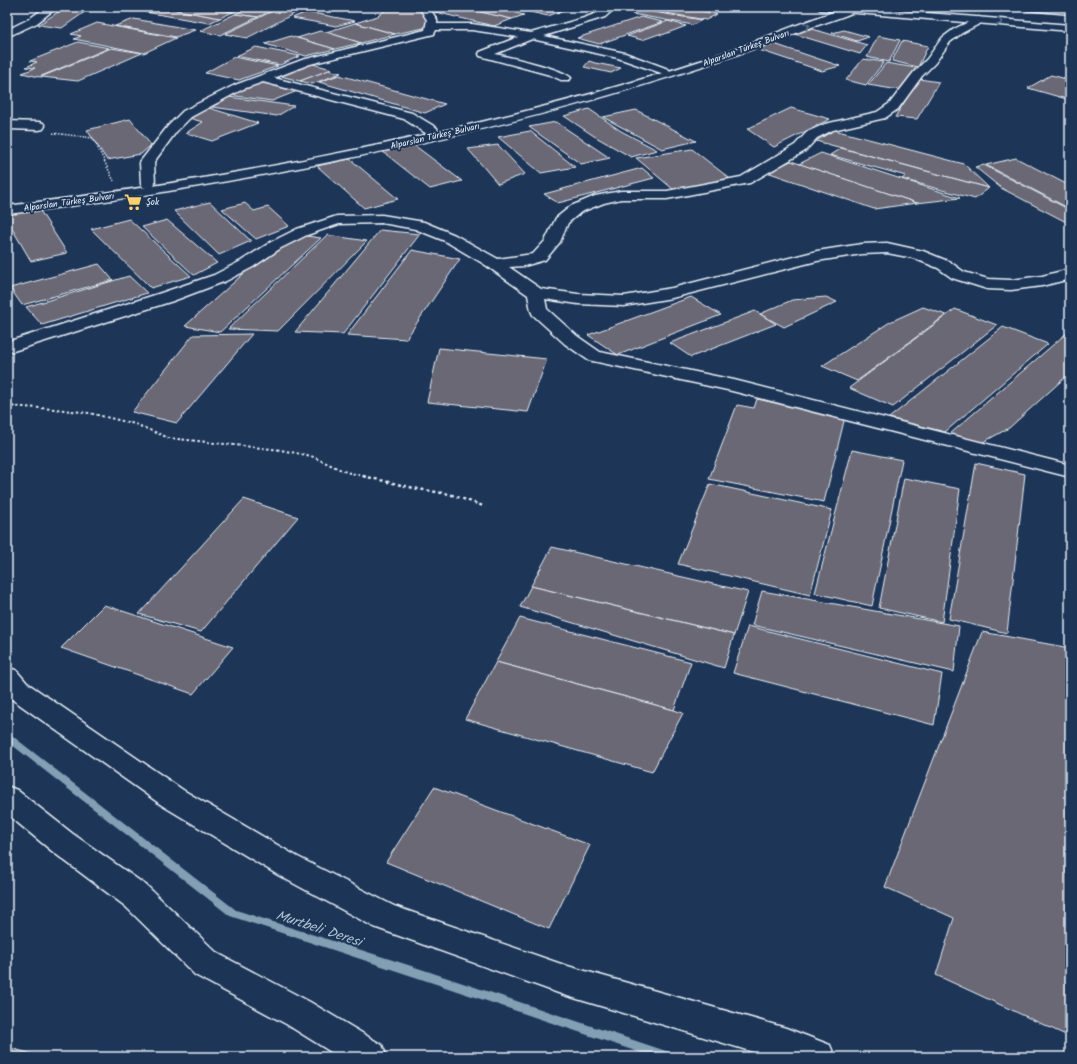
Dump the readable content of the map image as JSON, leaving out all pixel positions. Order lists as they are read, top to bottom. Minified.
{"streets":{"main road":["Alparslan Türkeş Bulvarı"]},"water":["Murtbeli Deresi"],"places":{"supermarket":["Şok"]}}
